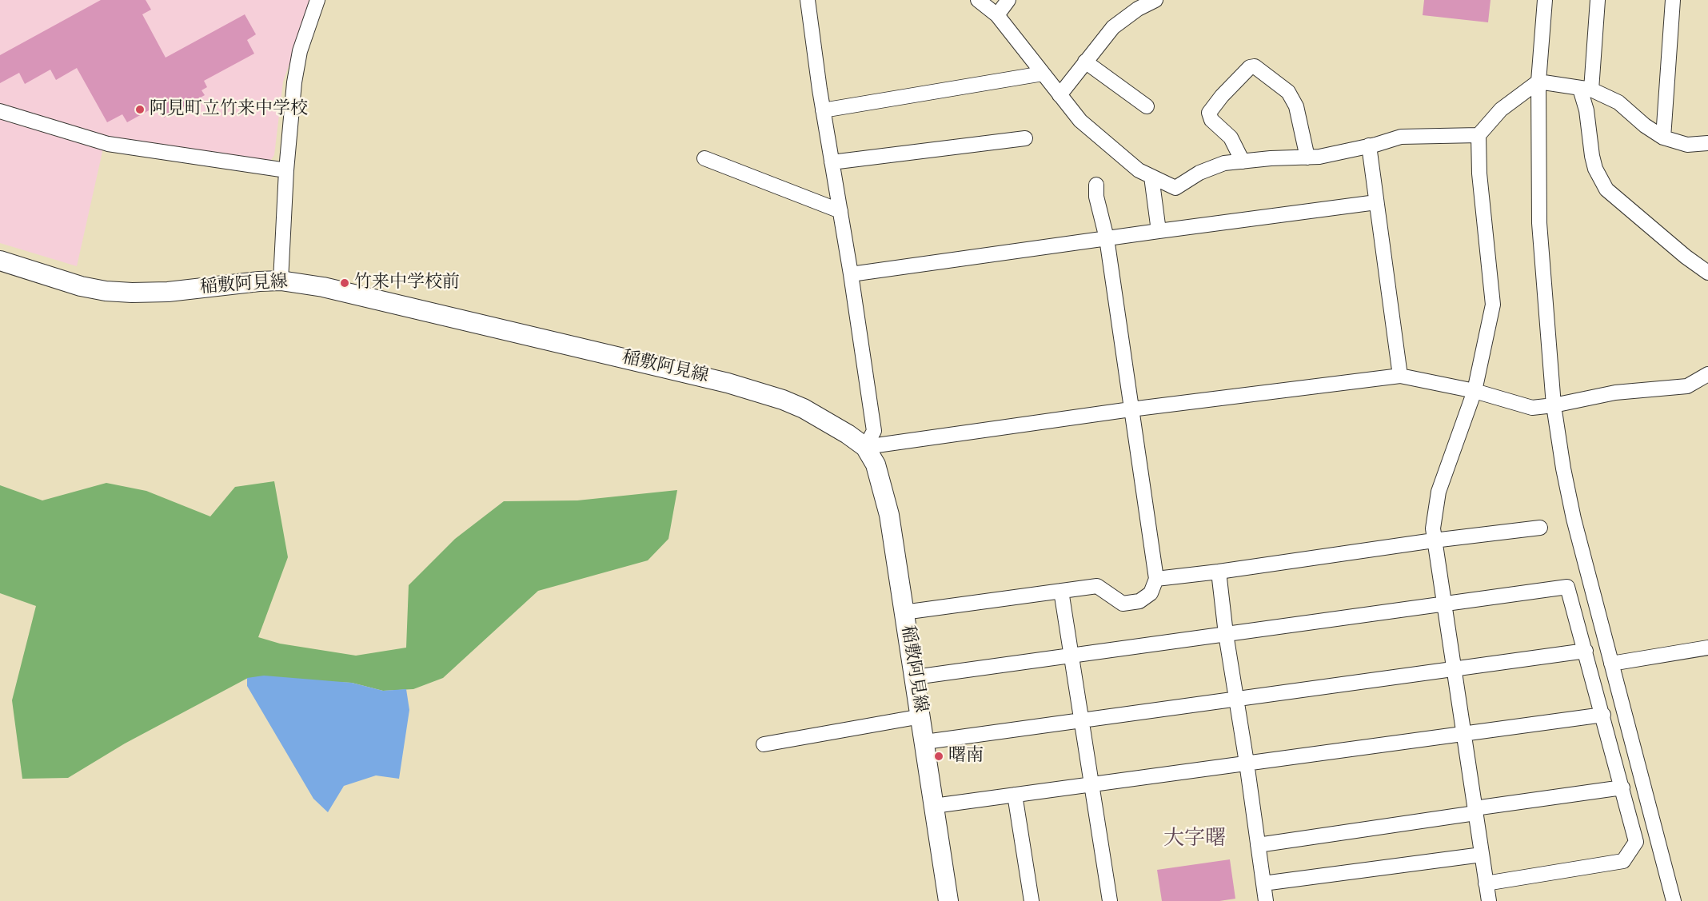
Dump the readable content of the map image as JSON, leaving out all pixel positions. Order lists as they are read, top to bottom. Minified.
{"streets":{"main road":["稲敷阿見線"]},"districts":["大字曙"],"places":["阿見町立竹来中学校","竹来中学校前","曙南"]}
